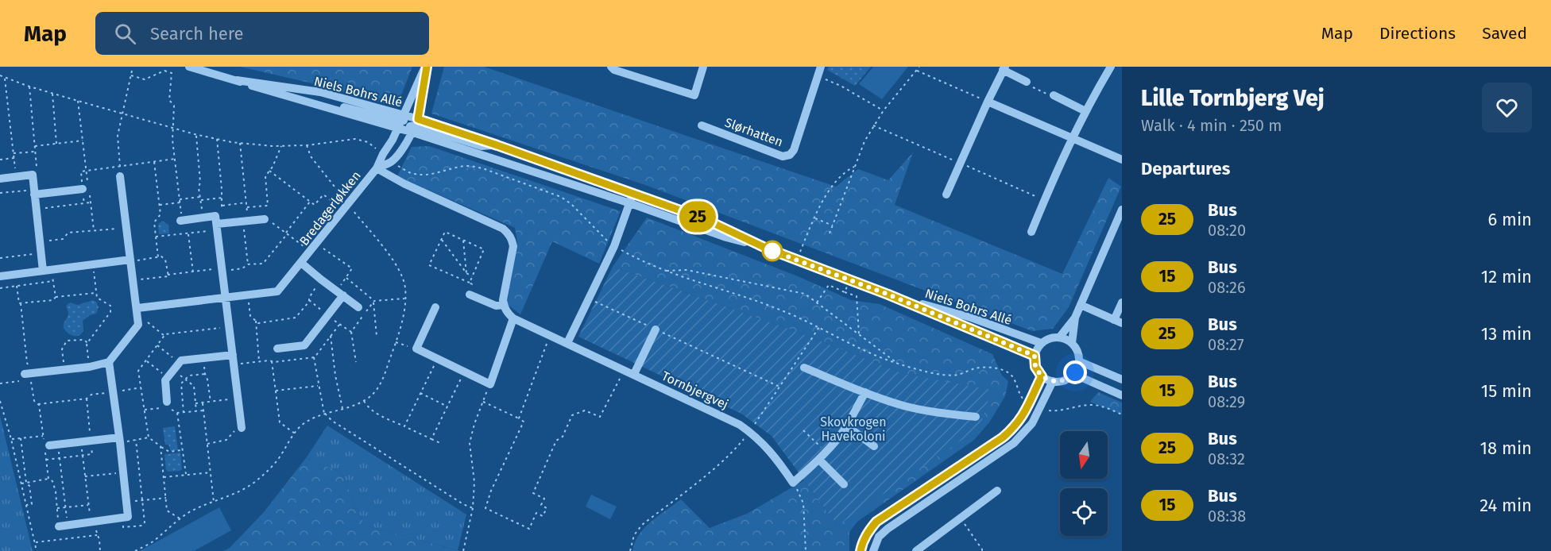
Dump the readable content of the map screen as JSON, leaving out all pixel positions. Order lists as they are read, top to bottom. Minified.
{"streets":{"street":["Niels Bohrs Allé","Slørhatten","Bredagerløkken","Tornbjergvej"]},"crossings":[["Niels Bohrs Allé","Bredagerløkken"]],"parks":["Skovkrogen Havekoloni"],"lines":["bus line 25"],"north":"bottom","page":{"header":"Map","search":"Search here","nav":["Map","Directions","Saved"],"on_map":"25","heading":[["Lille Tornbjerg Vej","Walk · 4 min · 250 m"],"Departures"],"list":[{"mark":"25","name":"Bus","note":"08:20","value":"6 min"},{"mark":"15","name":"Bus","note":"08:26","value":"12 min"},{"mark":"25","name":"Bus","note":"08:27","value":"13 min"},{"mark":"15","name":"Bus","note":"08:29","value":"15 min"},{"mark":"25","name":"Bus","note":"08:32","value":"18 min"},{"mark":"15","name":"Bus","note":"08:38","value":"24 min"}]}}
